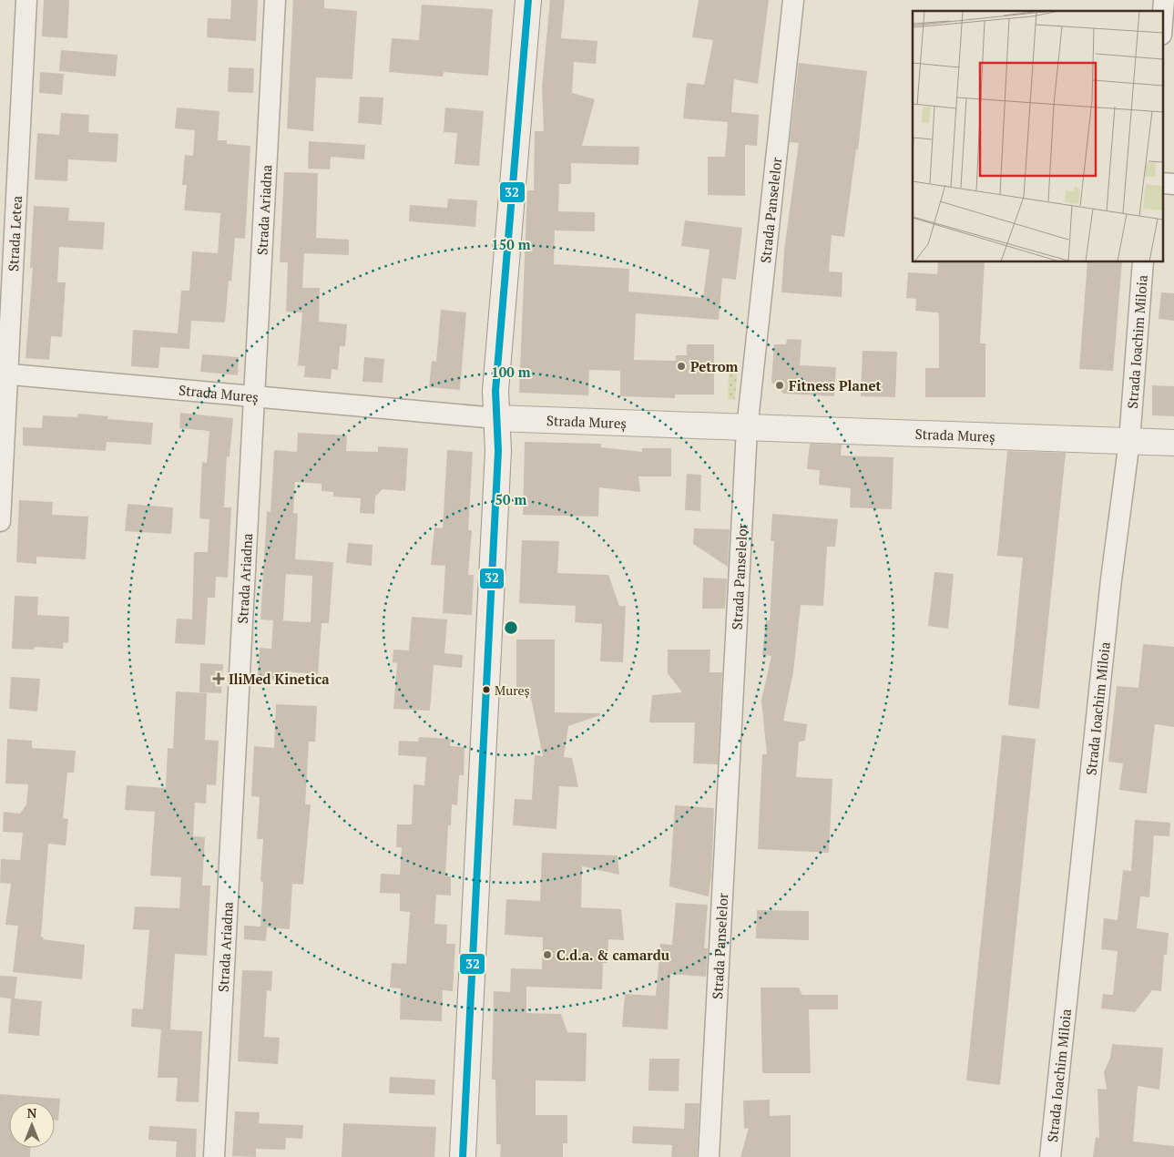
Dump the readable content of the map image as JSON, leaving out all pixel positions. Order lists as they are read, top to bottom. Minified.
{"streets":{"main road":["Strada Mureș"],"street":["Strada Ariadna","Strada Panselelor","Strada Letea","Strada Ioachim Miloia"]},"crossings":[["Strada Ariadna","Strada Mureș"],["Strada Panselelor","Strada Mureș"],["Strada Letea","Strada Mureș"],["Strada Ioachim Miloia","Strada Mureș"]],"places":{"other":["Petrom","Fitness Planet","Mureș","C.d.a. & camardu"],"health":["IliMed Kinetica"]},"lines":["transit line 32"],"north":"top","rings":["150 m","100 m","50 m"]}
